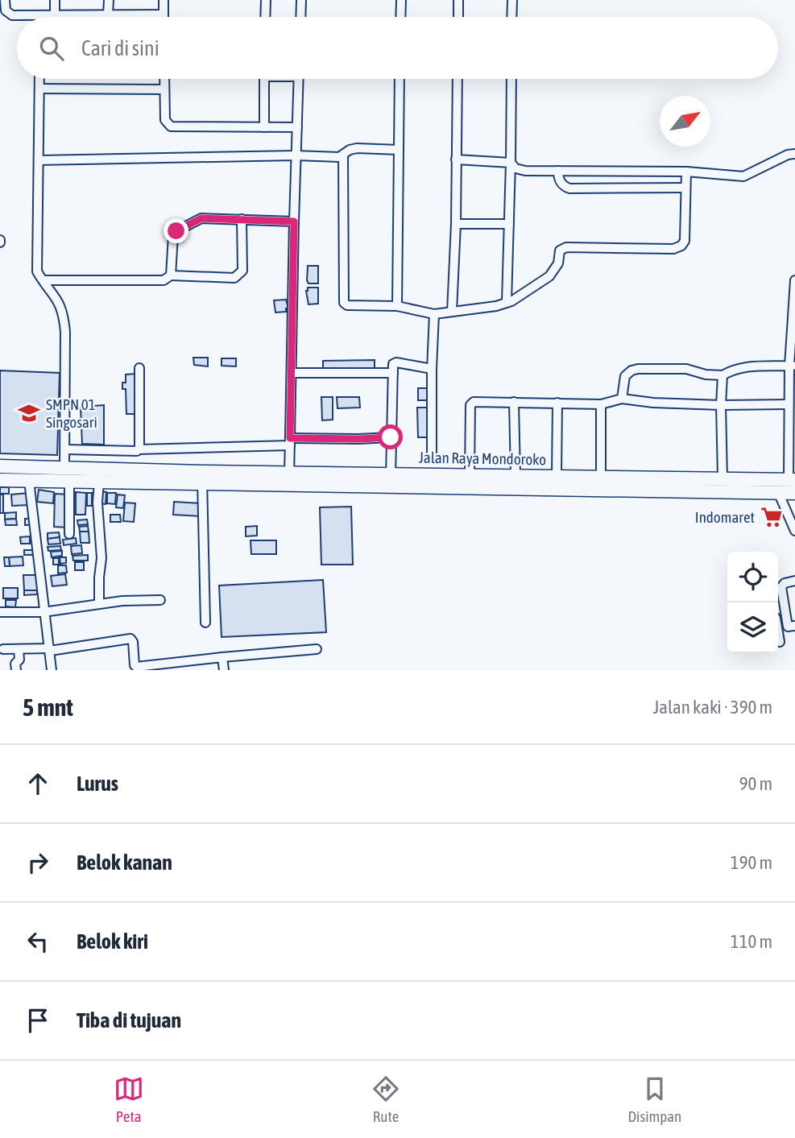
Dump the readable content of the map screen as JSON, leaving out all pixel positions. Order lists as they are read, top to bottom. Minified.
{"streets":{"highway":["Jalan Raya Mondoroko"]},"places":{"school or university":["SMPN 01 Singosari"],"supermarket":["Indomaret"]},"north":"top right","page":{"search":"Cari di sini","heading":["5 mnt","Jalan kaki · 390 m"],"list":[["Lurus","90 m"],["Belok kanan","190 m"],["Belok kiri","110 m"],"Tiba di tujuan"],"nav":["Peta","Rute","Disimpan"]}}
